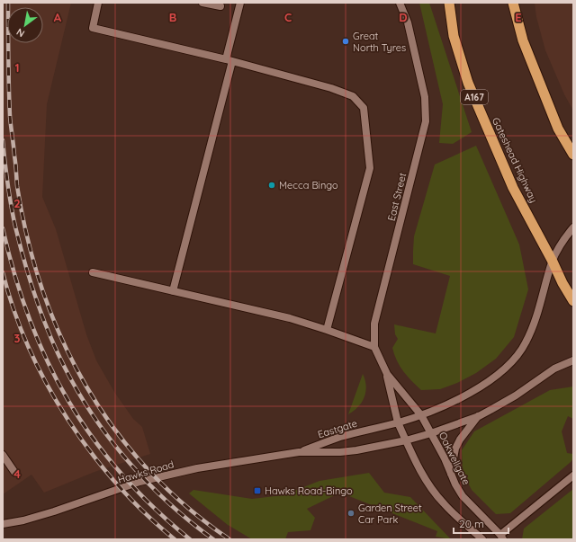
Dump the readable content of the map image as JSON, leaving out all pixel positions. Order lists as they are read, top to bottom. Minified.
{"streets":{"highway":["A167","Gateshead Highway"],"street":["East Street","Eastgate","Oakwellgate","Hawks Road"]},"crossings":[["A167","Gateshead Highway"],["A167","Eastgate"],["Gateshead Highway","Eastgate"],["East Street","Eastgate"],["East Street","Oakwellgate"],["Eastgate","Oakwellgate"],["Eastgate","Hawks Road"]],"places":{"other":["Great North Tyres","Mecca Bingo","Garden Street Car Park"],"transit":["Hawks Road-Bingo"]},"scale_bar":"20 m","north":"bottom left","grid":{"columns":["A","B","C","D","E"],"rows":["1","2","3","4"]}}
